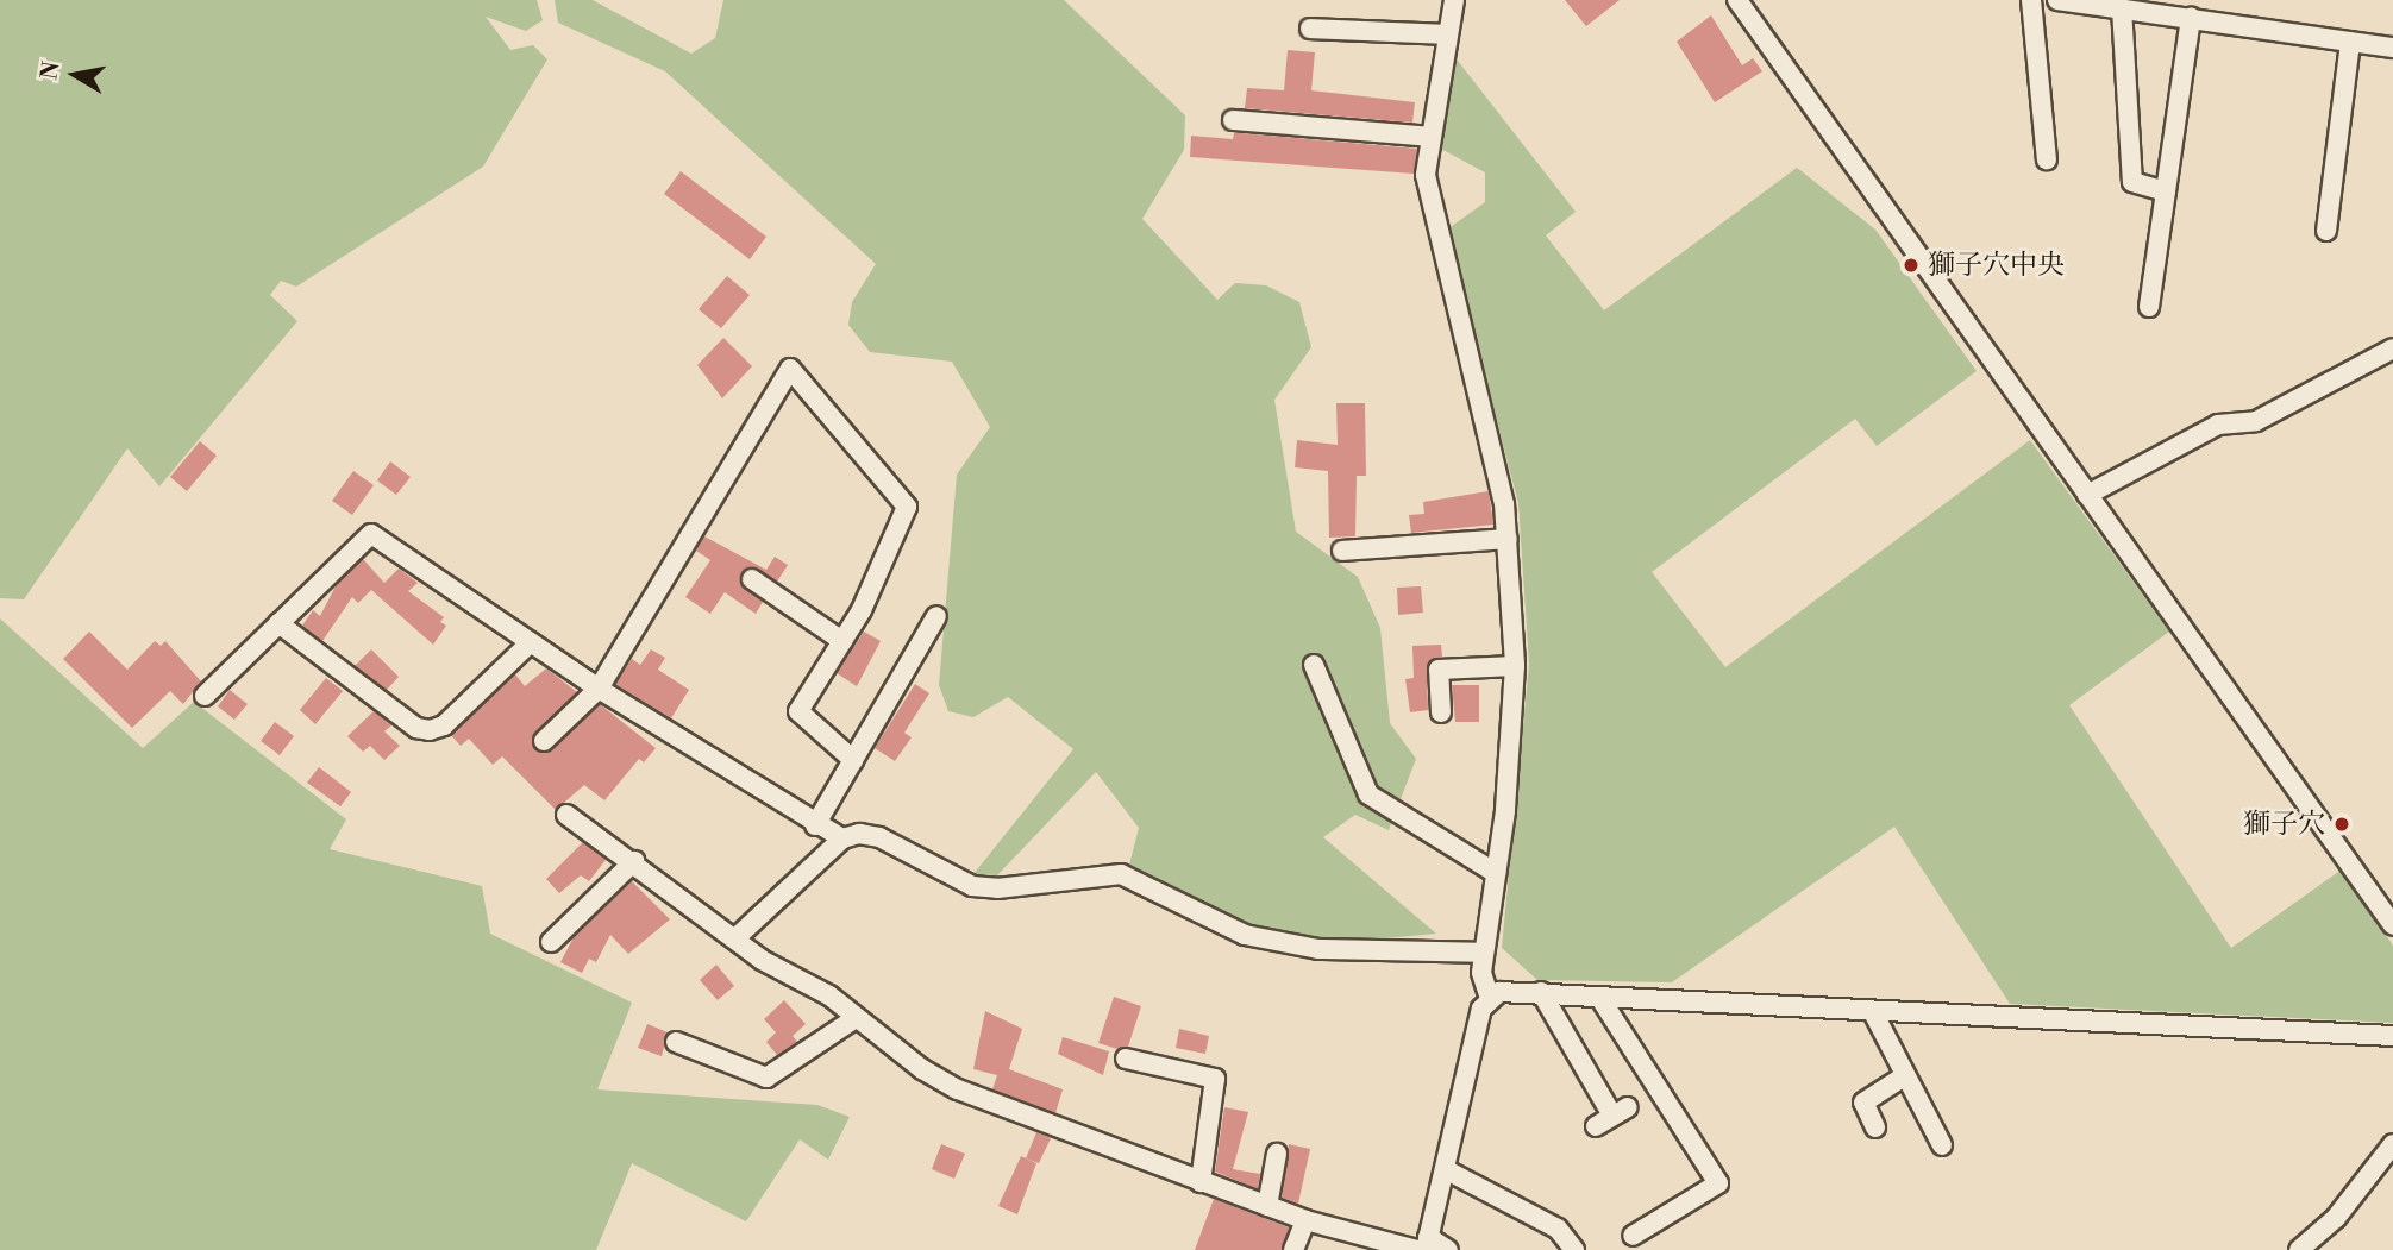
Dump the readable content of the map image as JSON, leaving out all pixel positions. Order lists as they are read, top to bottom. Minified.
{"places":["獅子穴中央","獅子穴"],"north":"left"}
